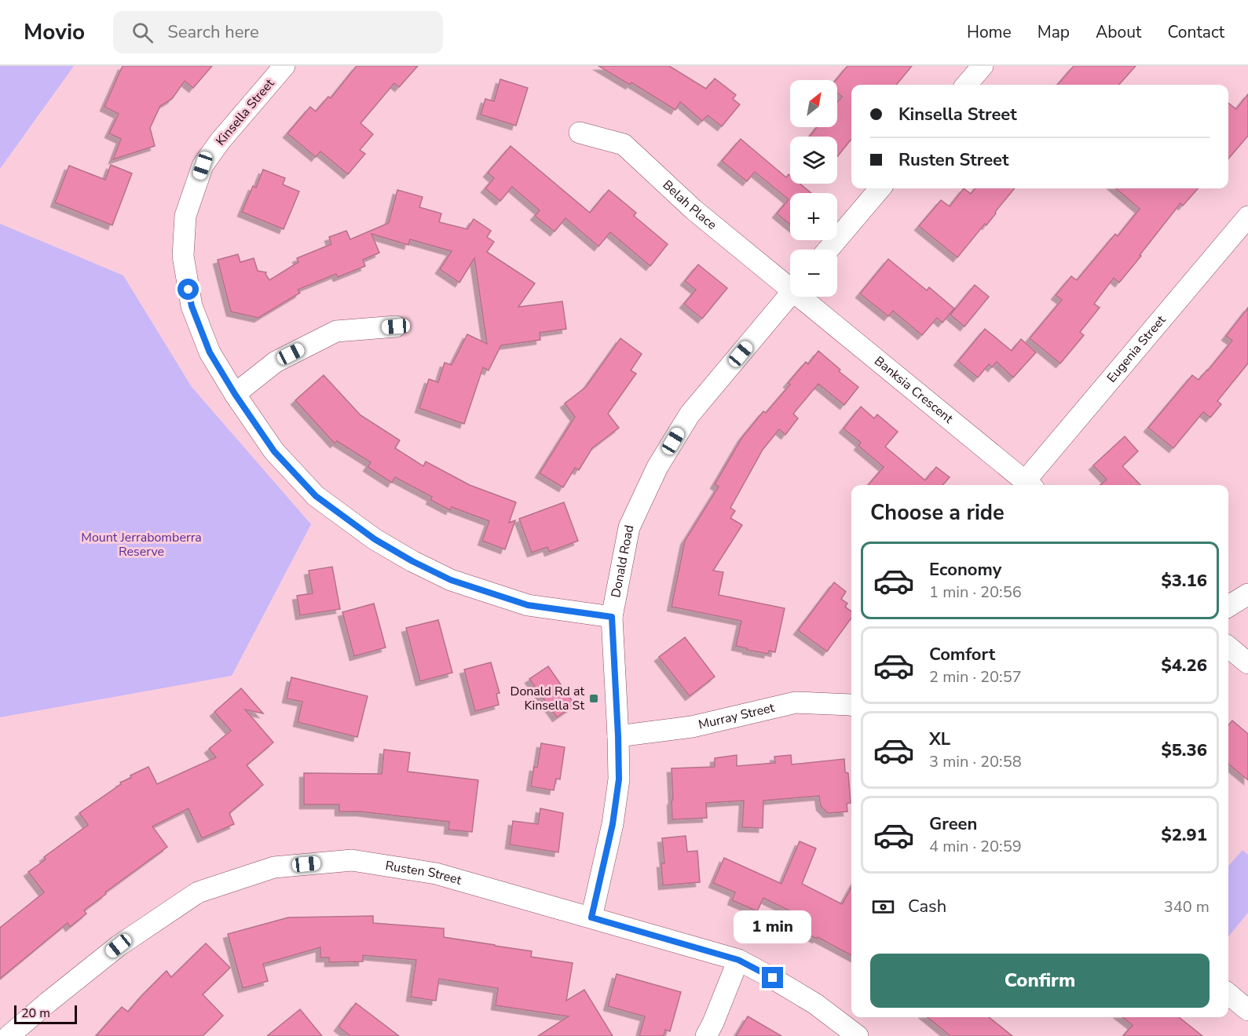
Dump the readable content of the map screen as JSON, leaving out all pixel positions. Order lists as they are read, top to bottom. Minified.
{"streets":{"street":["Kinsella Street","Belah Place","Eugenia Street","Banksia Crescent","Donald Road","Murray Street","Rusten Street"]},"crossings":[["Kinsella Street","Donald Road"],["Eugenia Street","Banksia Crescent"],["Donald Road","Murray Street"],["Donald Road","Rusten Street"]],"parks":["Mount Jerrabomberra Reserve"],"places":{"transit":["Donald Rd at Kinsella St"]},"scale_bar":"20 m","north":"top right","page":{"header":"Movio","search":"Search here","nav":["Home","Map","About","Contact"],"map_buttons":["+","−"],"banner":["Kinsella Street","Rusten Street"],"heading":"Choose a ride","list":[{"name":"Economy","note":"1 min · 20:56","value":"$3.16"},{"name":"Comfort","note":"2 min · 20:57","value":"$4.26"},{"name":"XL","note":"3 min · 20:58","value":"$5.36"},{"name":"Green","note":"4 min · 20:59","value":"$2.91"}],"pay":["Cash","340 m"],"bubble":"1 min","buttons":"Confirm","scale":"20 m"}}
